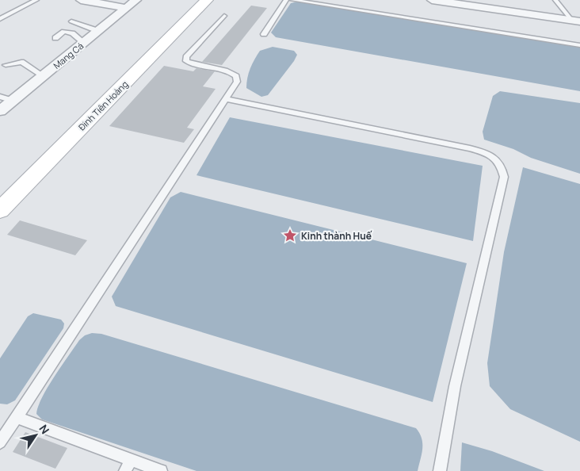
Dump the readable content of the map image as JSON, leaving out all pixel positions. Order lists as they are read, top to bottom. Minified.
{"streets":{"main road":["Đinh Tiên Hoàng"],"street":["Mang Cá"]},"places":{"place":["Kinh thành Huế"]},"north":"top right"}
